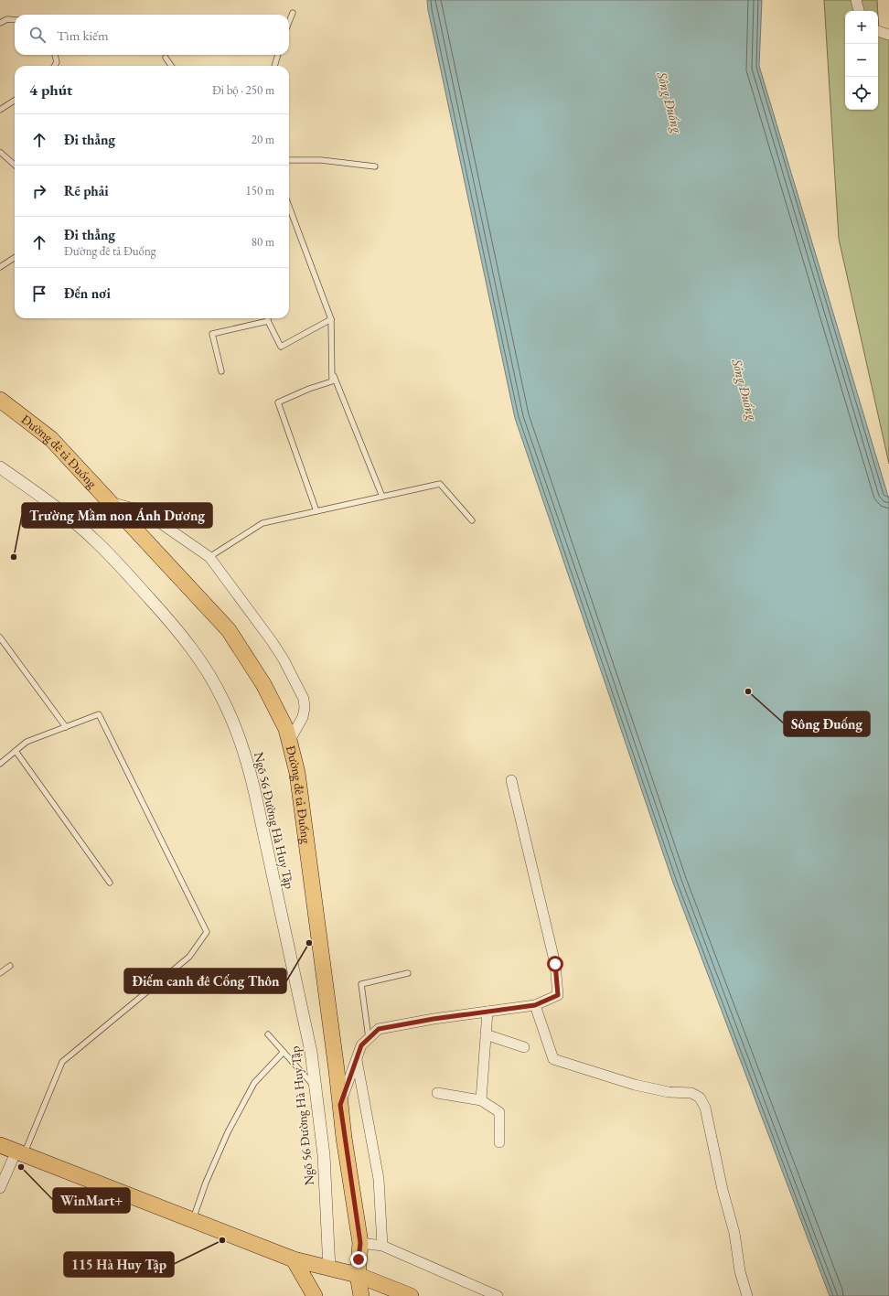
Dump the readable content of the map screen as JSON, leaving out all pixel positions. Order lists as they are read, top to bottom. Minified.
{"streets":{"main road":["Đường đê tả Đuống"],"street":["Ngõ 56 Đường Hà Huy Tập"]},"water":["Sông Đuống"],"places":["Trường Mầm non Ánh Dương","Sông Đuống","Điếm canh đê Cống Thôn","WinMart+","115 Hà Huy Tập"],"page":{"map_buttons":["+","−"],"search":"Tìm kiếm","heading":["4 phút","Đi bộ · 250 m"],"list":[["Đi thẳng","20 m"],["Rẽ phải","150 m"],["Đi thẳng","Đường đê tả Đuống","80 m"],"Đến nơi"]}}
